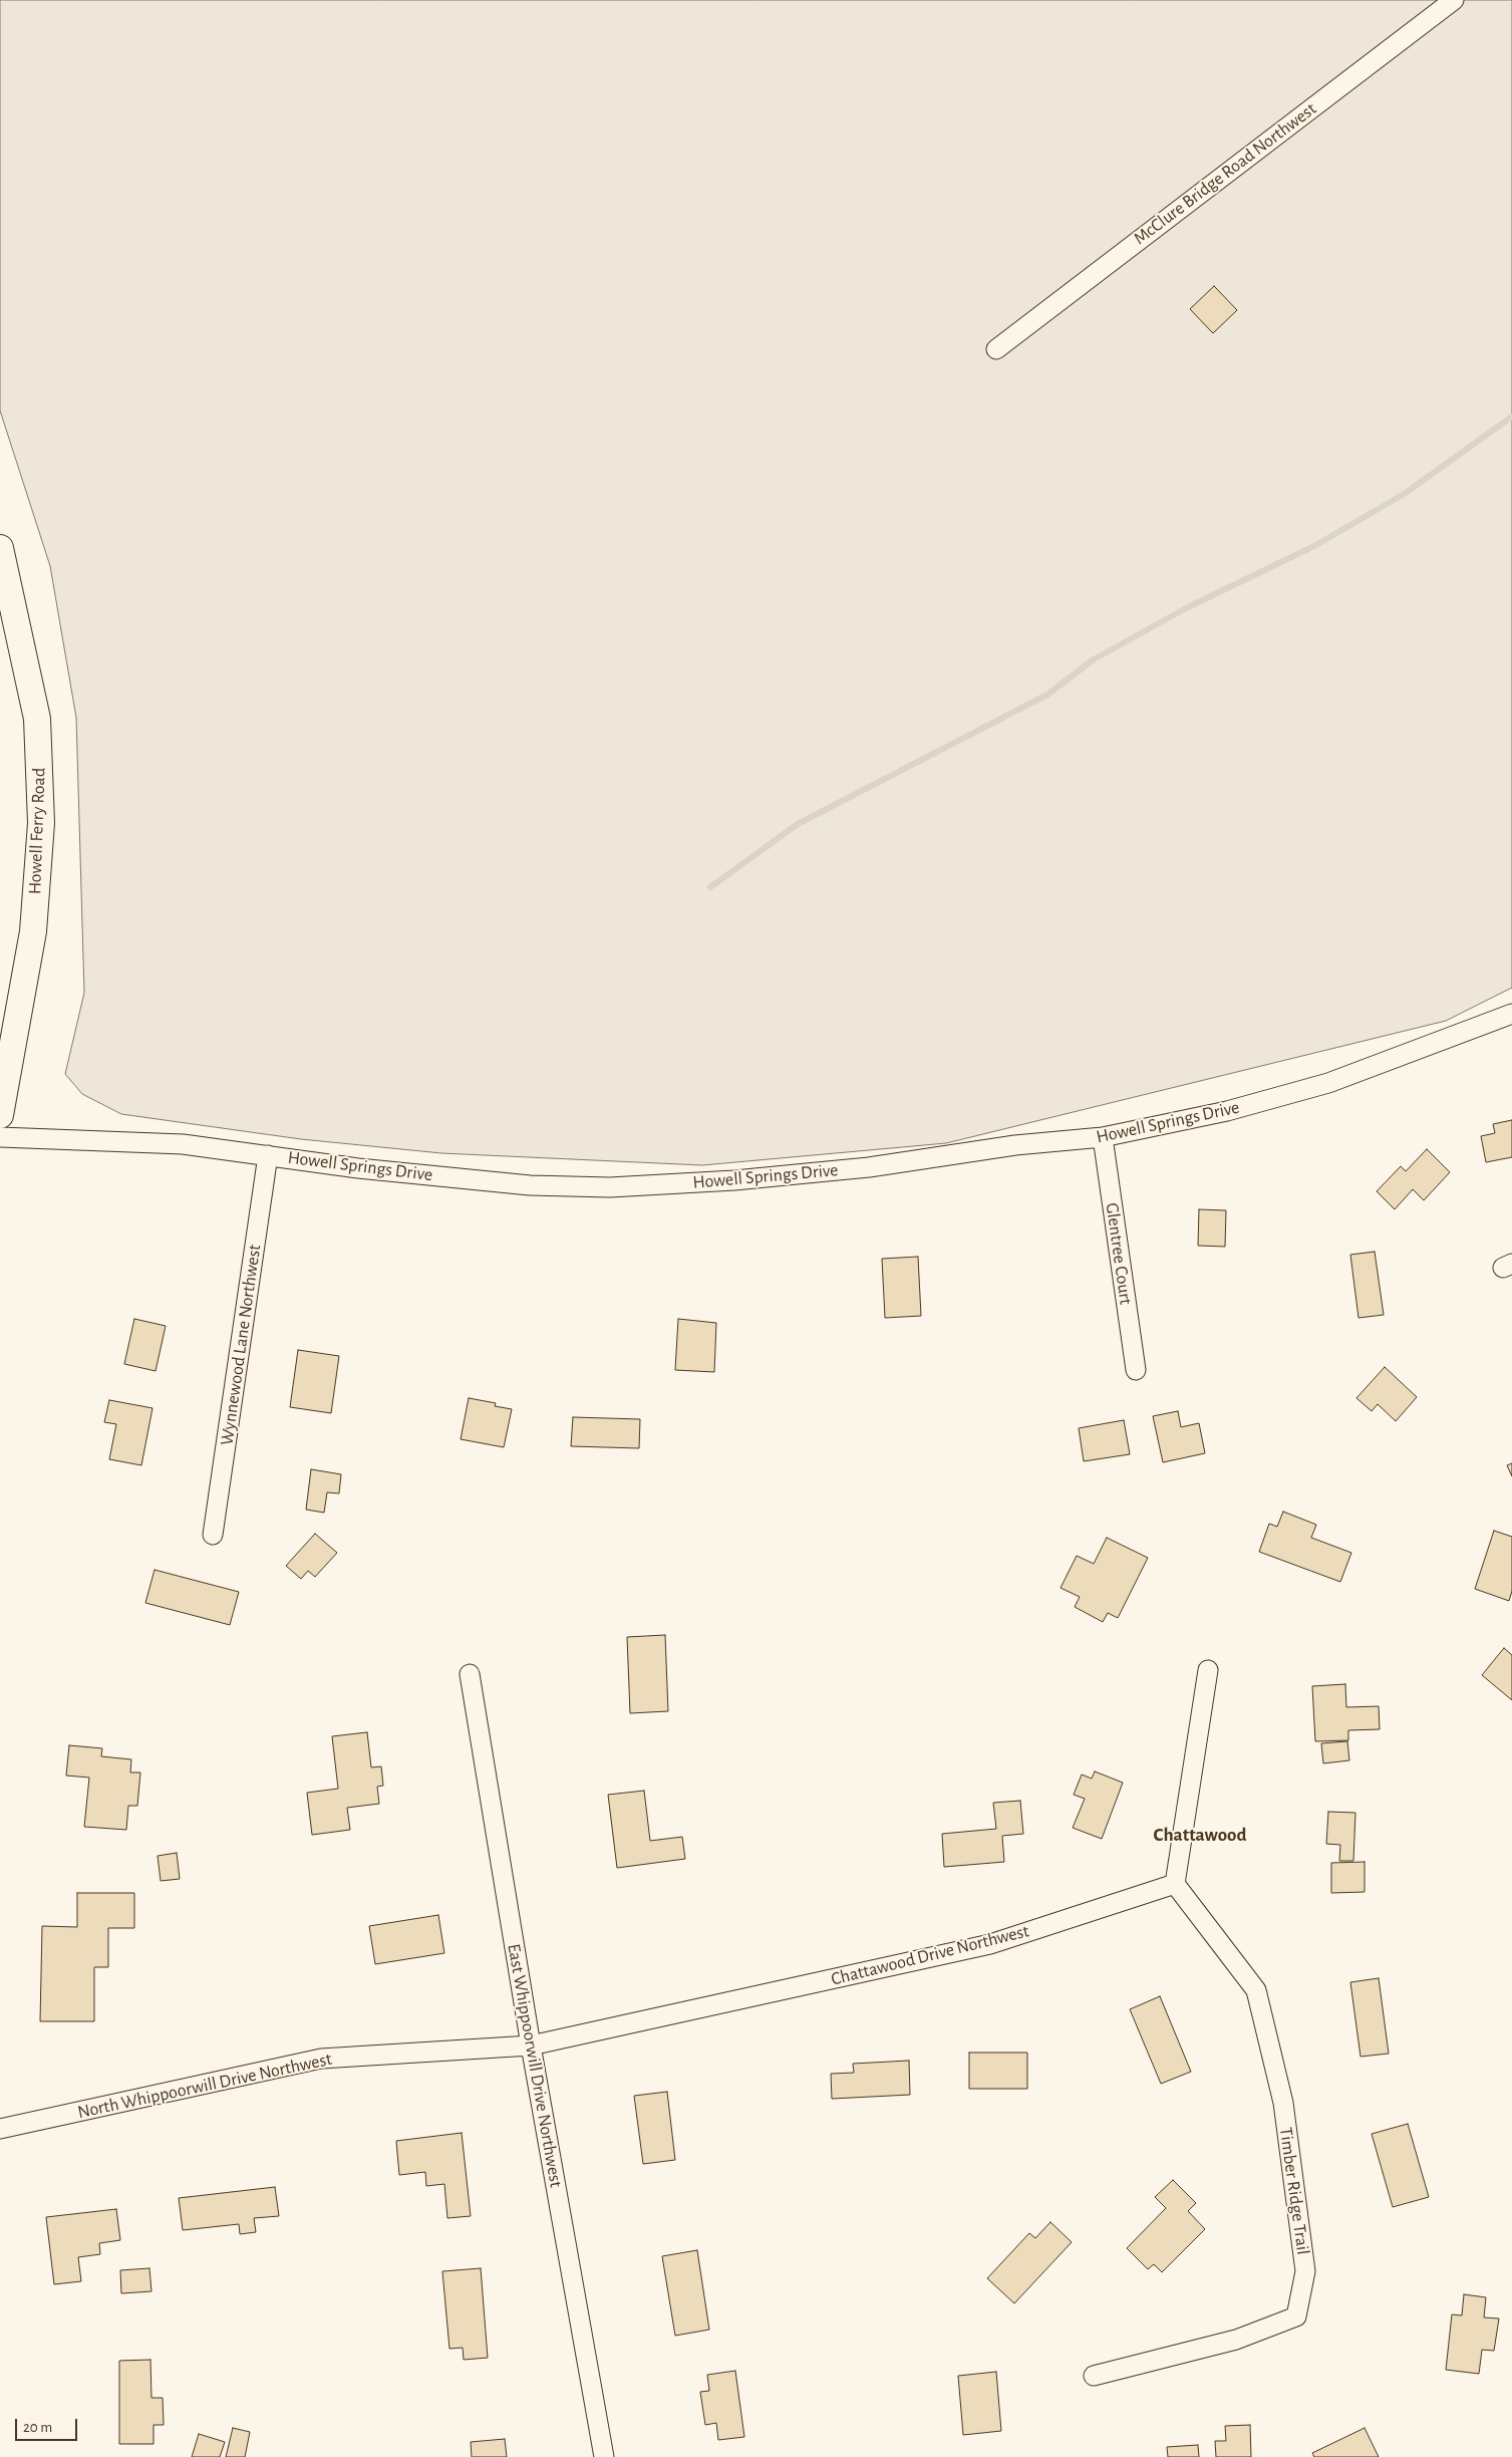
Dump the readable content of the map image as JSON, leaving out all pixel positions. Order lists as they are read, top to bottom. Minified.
{"streets":{"street":["McClure Bridge Road Northwest","Howell Ferry Road","Howell Springs Drive","Glentree Court","Wynnewood Lane Northwest","Chattawood Drive Northwest","East Whippoorwill Drive Northwest","North Whippoorwill Drive Northwest","Timber Ridge Trail"]},"crossings":[["Howell Springs Drive","Glentree Court"],["Howell Springs Drive","Wynnewood Lane Northwest"],["Chattawood Drive Northwest","East Whippoorwill Drive Northwest"],["Chattawood Drive Northwest","North Whippoorwill Drive Northwest"],["Chattawood Drive Northwest","Timber Ridge Trail"],["East Whippoorwill Drive Northwest","North Whippoorwill Drive Northwest"]],"districts":["Chattawood"],"scale_bar":"20 m"}
